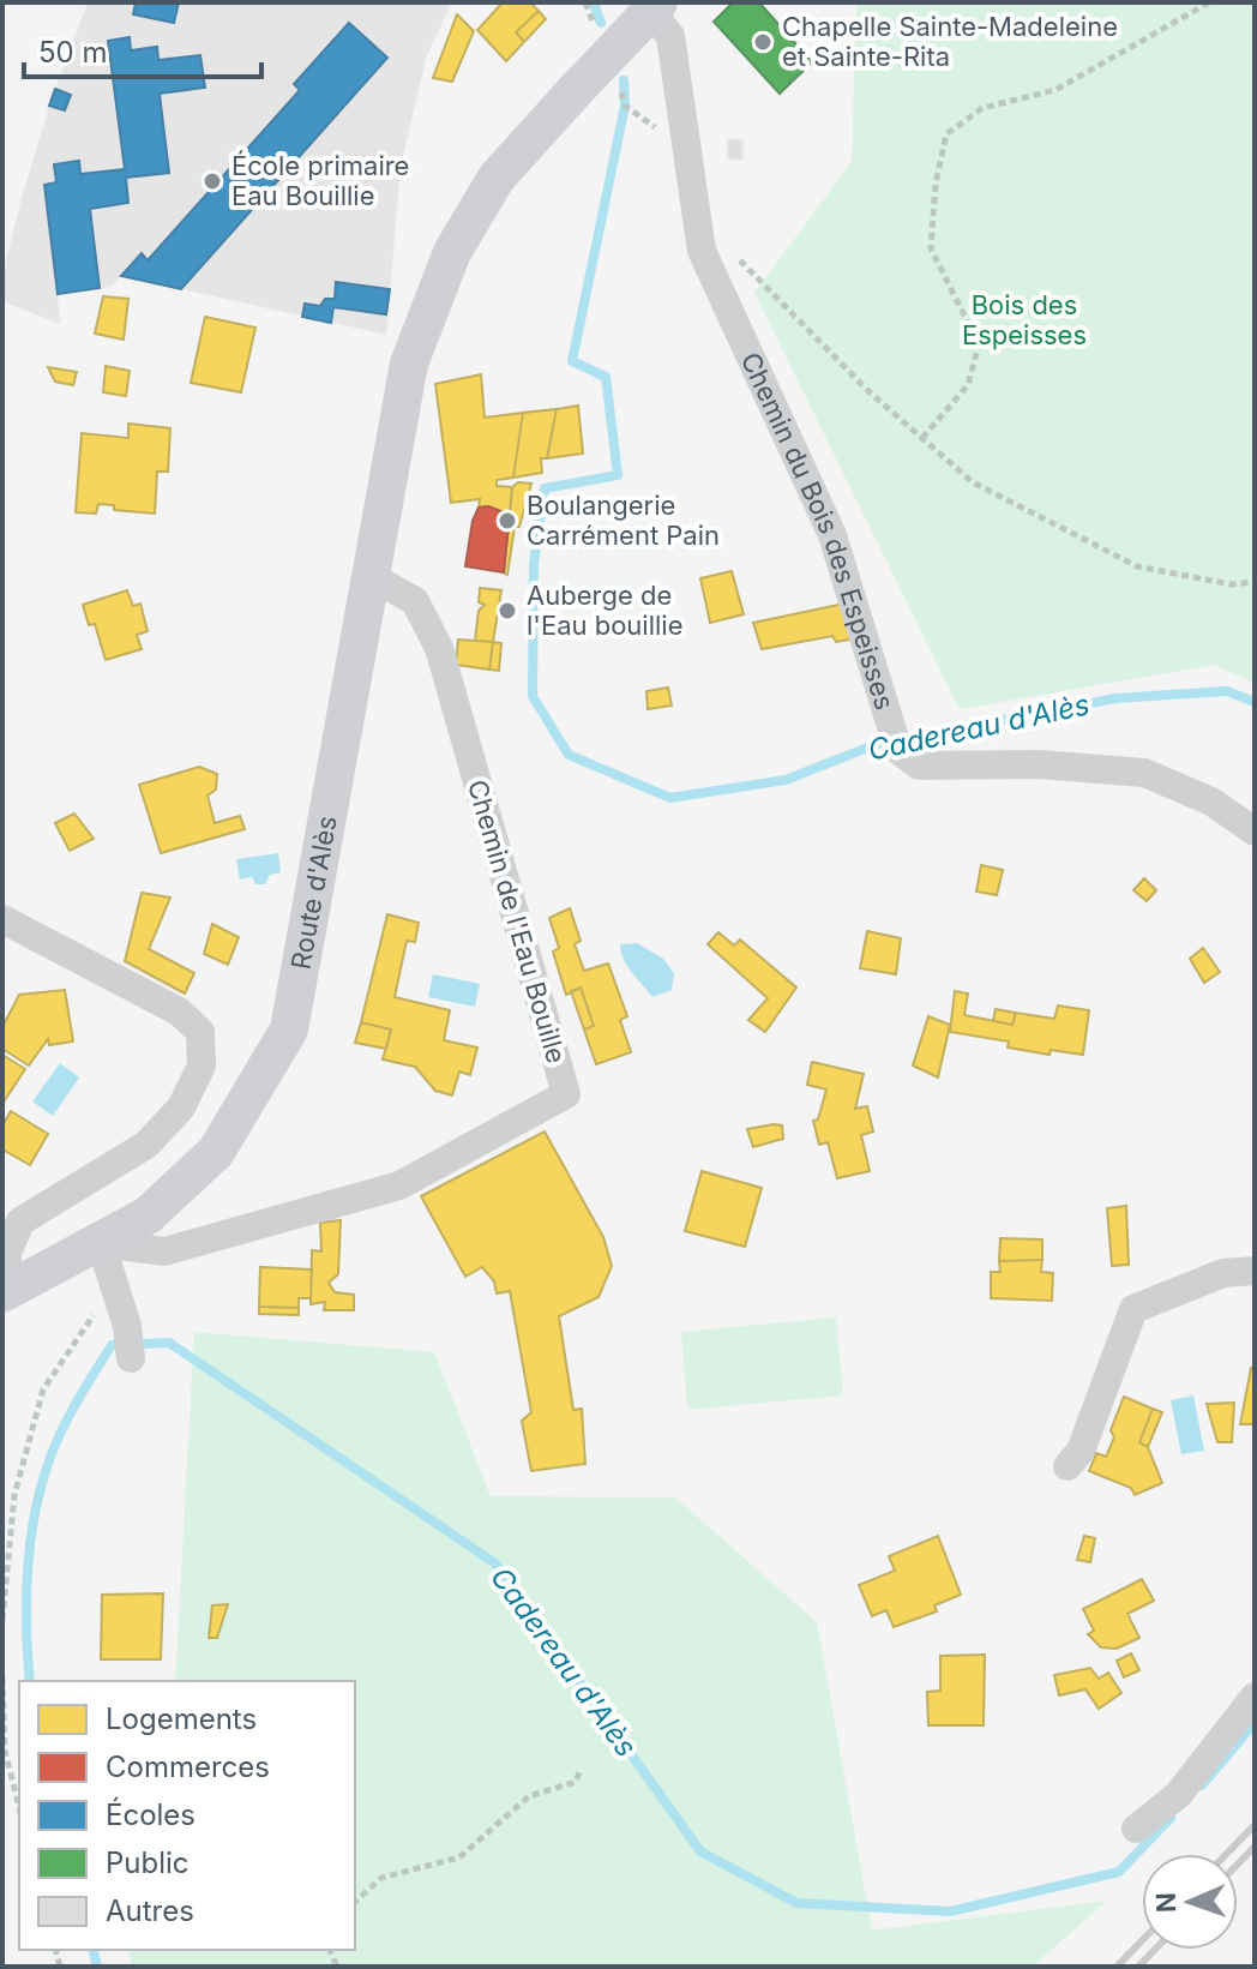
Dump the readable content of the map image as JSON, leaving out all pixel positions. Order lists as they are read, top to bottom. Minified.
{"streets":{"main road":["Route d'Alès"],"street":["Chemin du Bois des Espeisses","Chemin de l'Eau Bouille"]},"crossings":[["Chemin du Bois des Espeisses","Route d'Alès"],["Route d'Alès","Chemin de l'Eau Bouille"]],"water":["Cadereau d'Alès"],"parks":["Bois des Espeisses"],"places":["Chapelle Sainte-Madeleine et Sainte-Rita","École primaire Eau Bouillie","Boulangerie Carrément Pain","Auberge de l'Eau bouillie"],"legend":["Logements","Commerces","Écoles","Public","Autres"],"scale_bar":"50 m","north":"left"}
